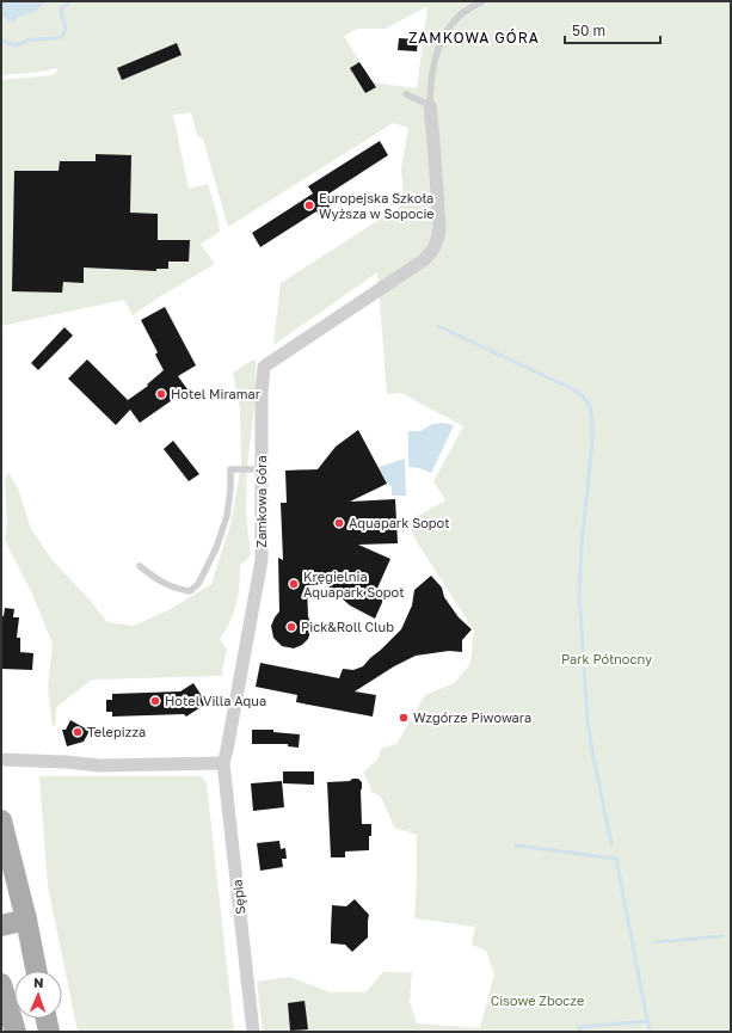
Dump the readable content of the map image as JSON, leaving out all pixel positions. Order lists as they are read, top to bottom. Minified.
{"streets":{"street":["Zamkowa Góra","Sępia"]},"crossings":[["Zamkowa Góra","Sępia"]],"districts":["ZAMKOWA GÓRA"],"parks":["Park Północny","Cisowe Zbocze"],"places":["Europejska Szkoła Wyższa w Sopocie","Hotel Miramar","Aquapark Sopot","Kręgielnia Aquapark Sopot","Pick&Roll Club","Hotel Villa Aqua","Wzgórze Piwowara","Telepizza"],"scale_bar":"50 m","north":"top"}
